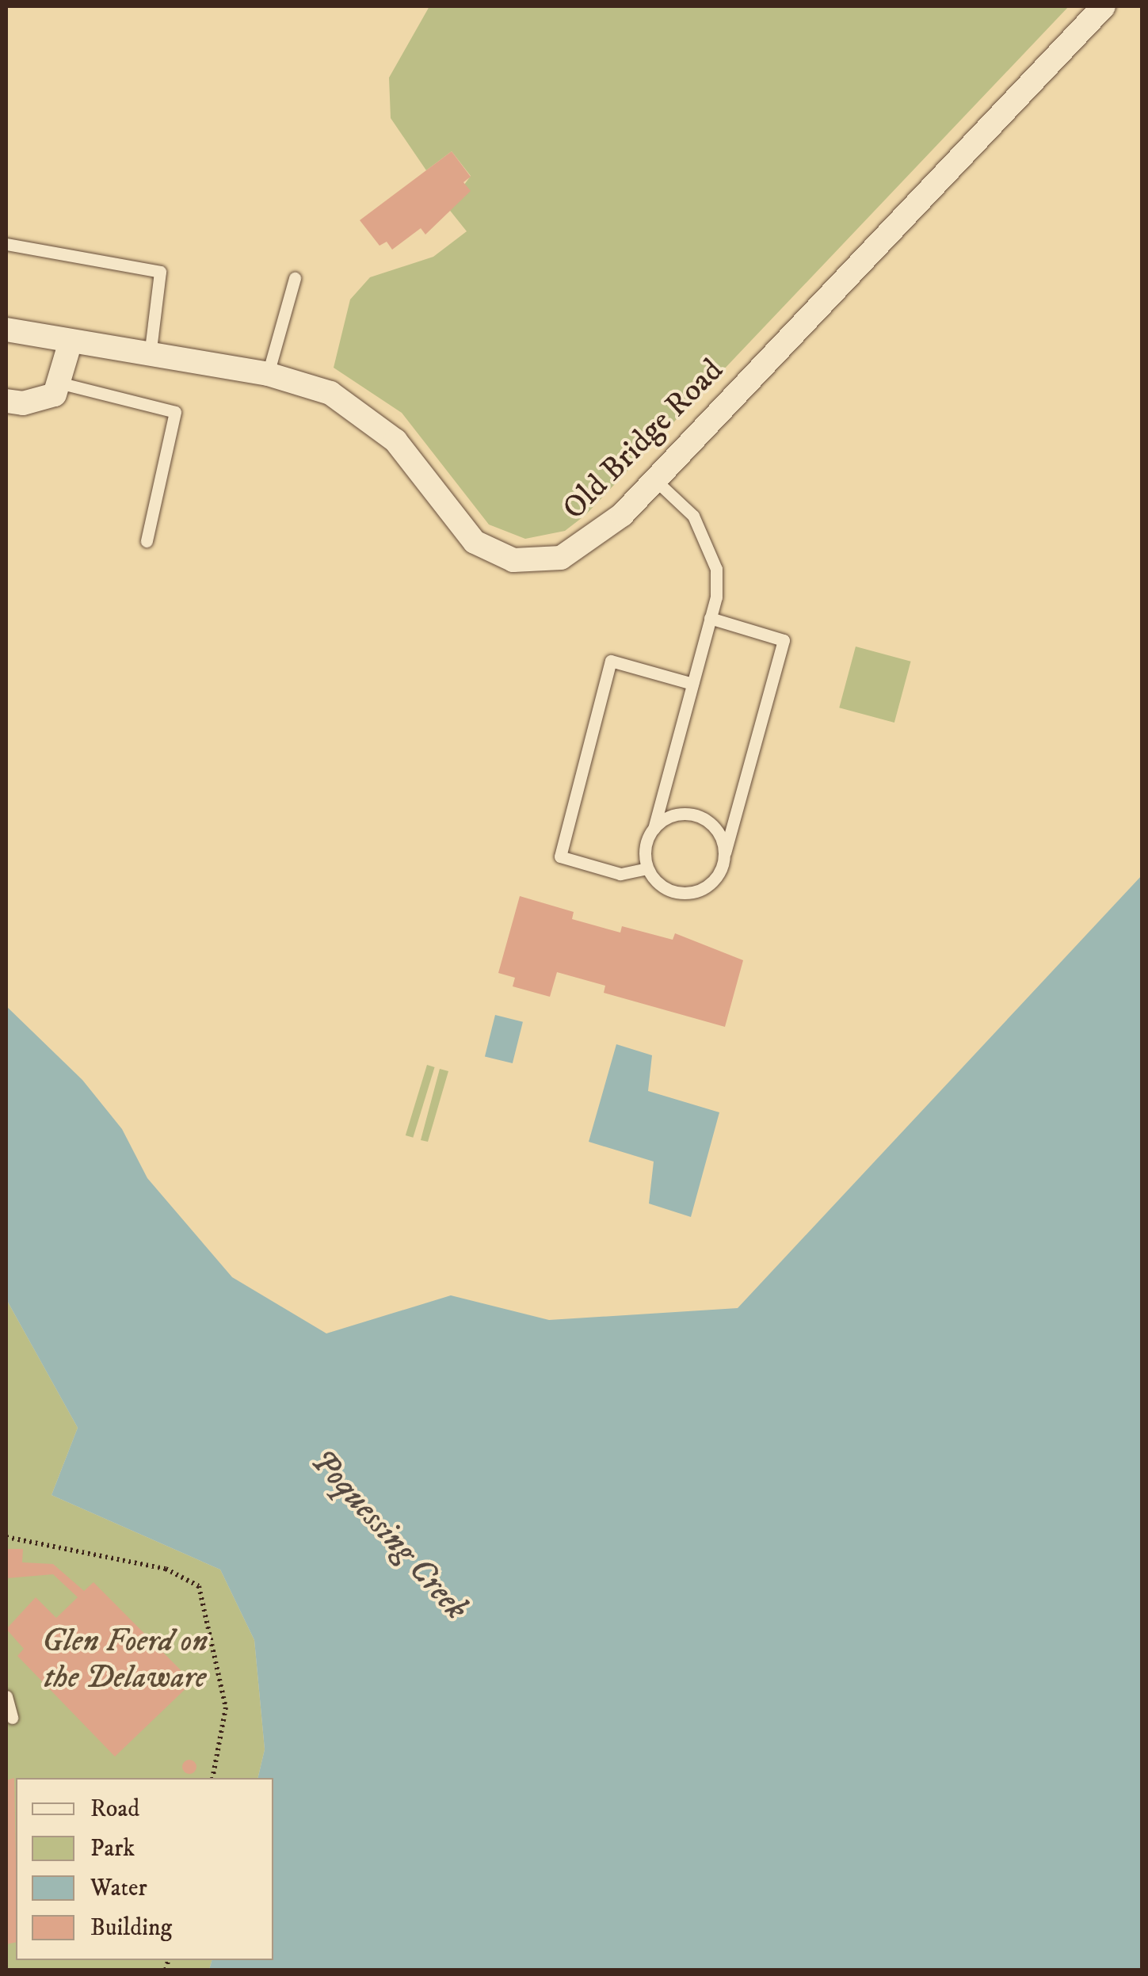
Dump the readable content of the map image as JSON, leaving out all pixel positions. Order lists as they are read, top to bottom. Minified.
{"streets":{"street":["Old Bridge Road"]},"water":["Poquessing Creek"],"parks":["Glen Foerd on the Delaware"],"legend":["Road","Park","Water","Building"]}
